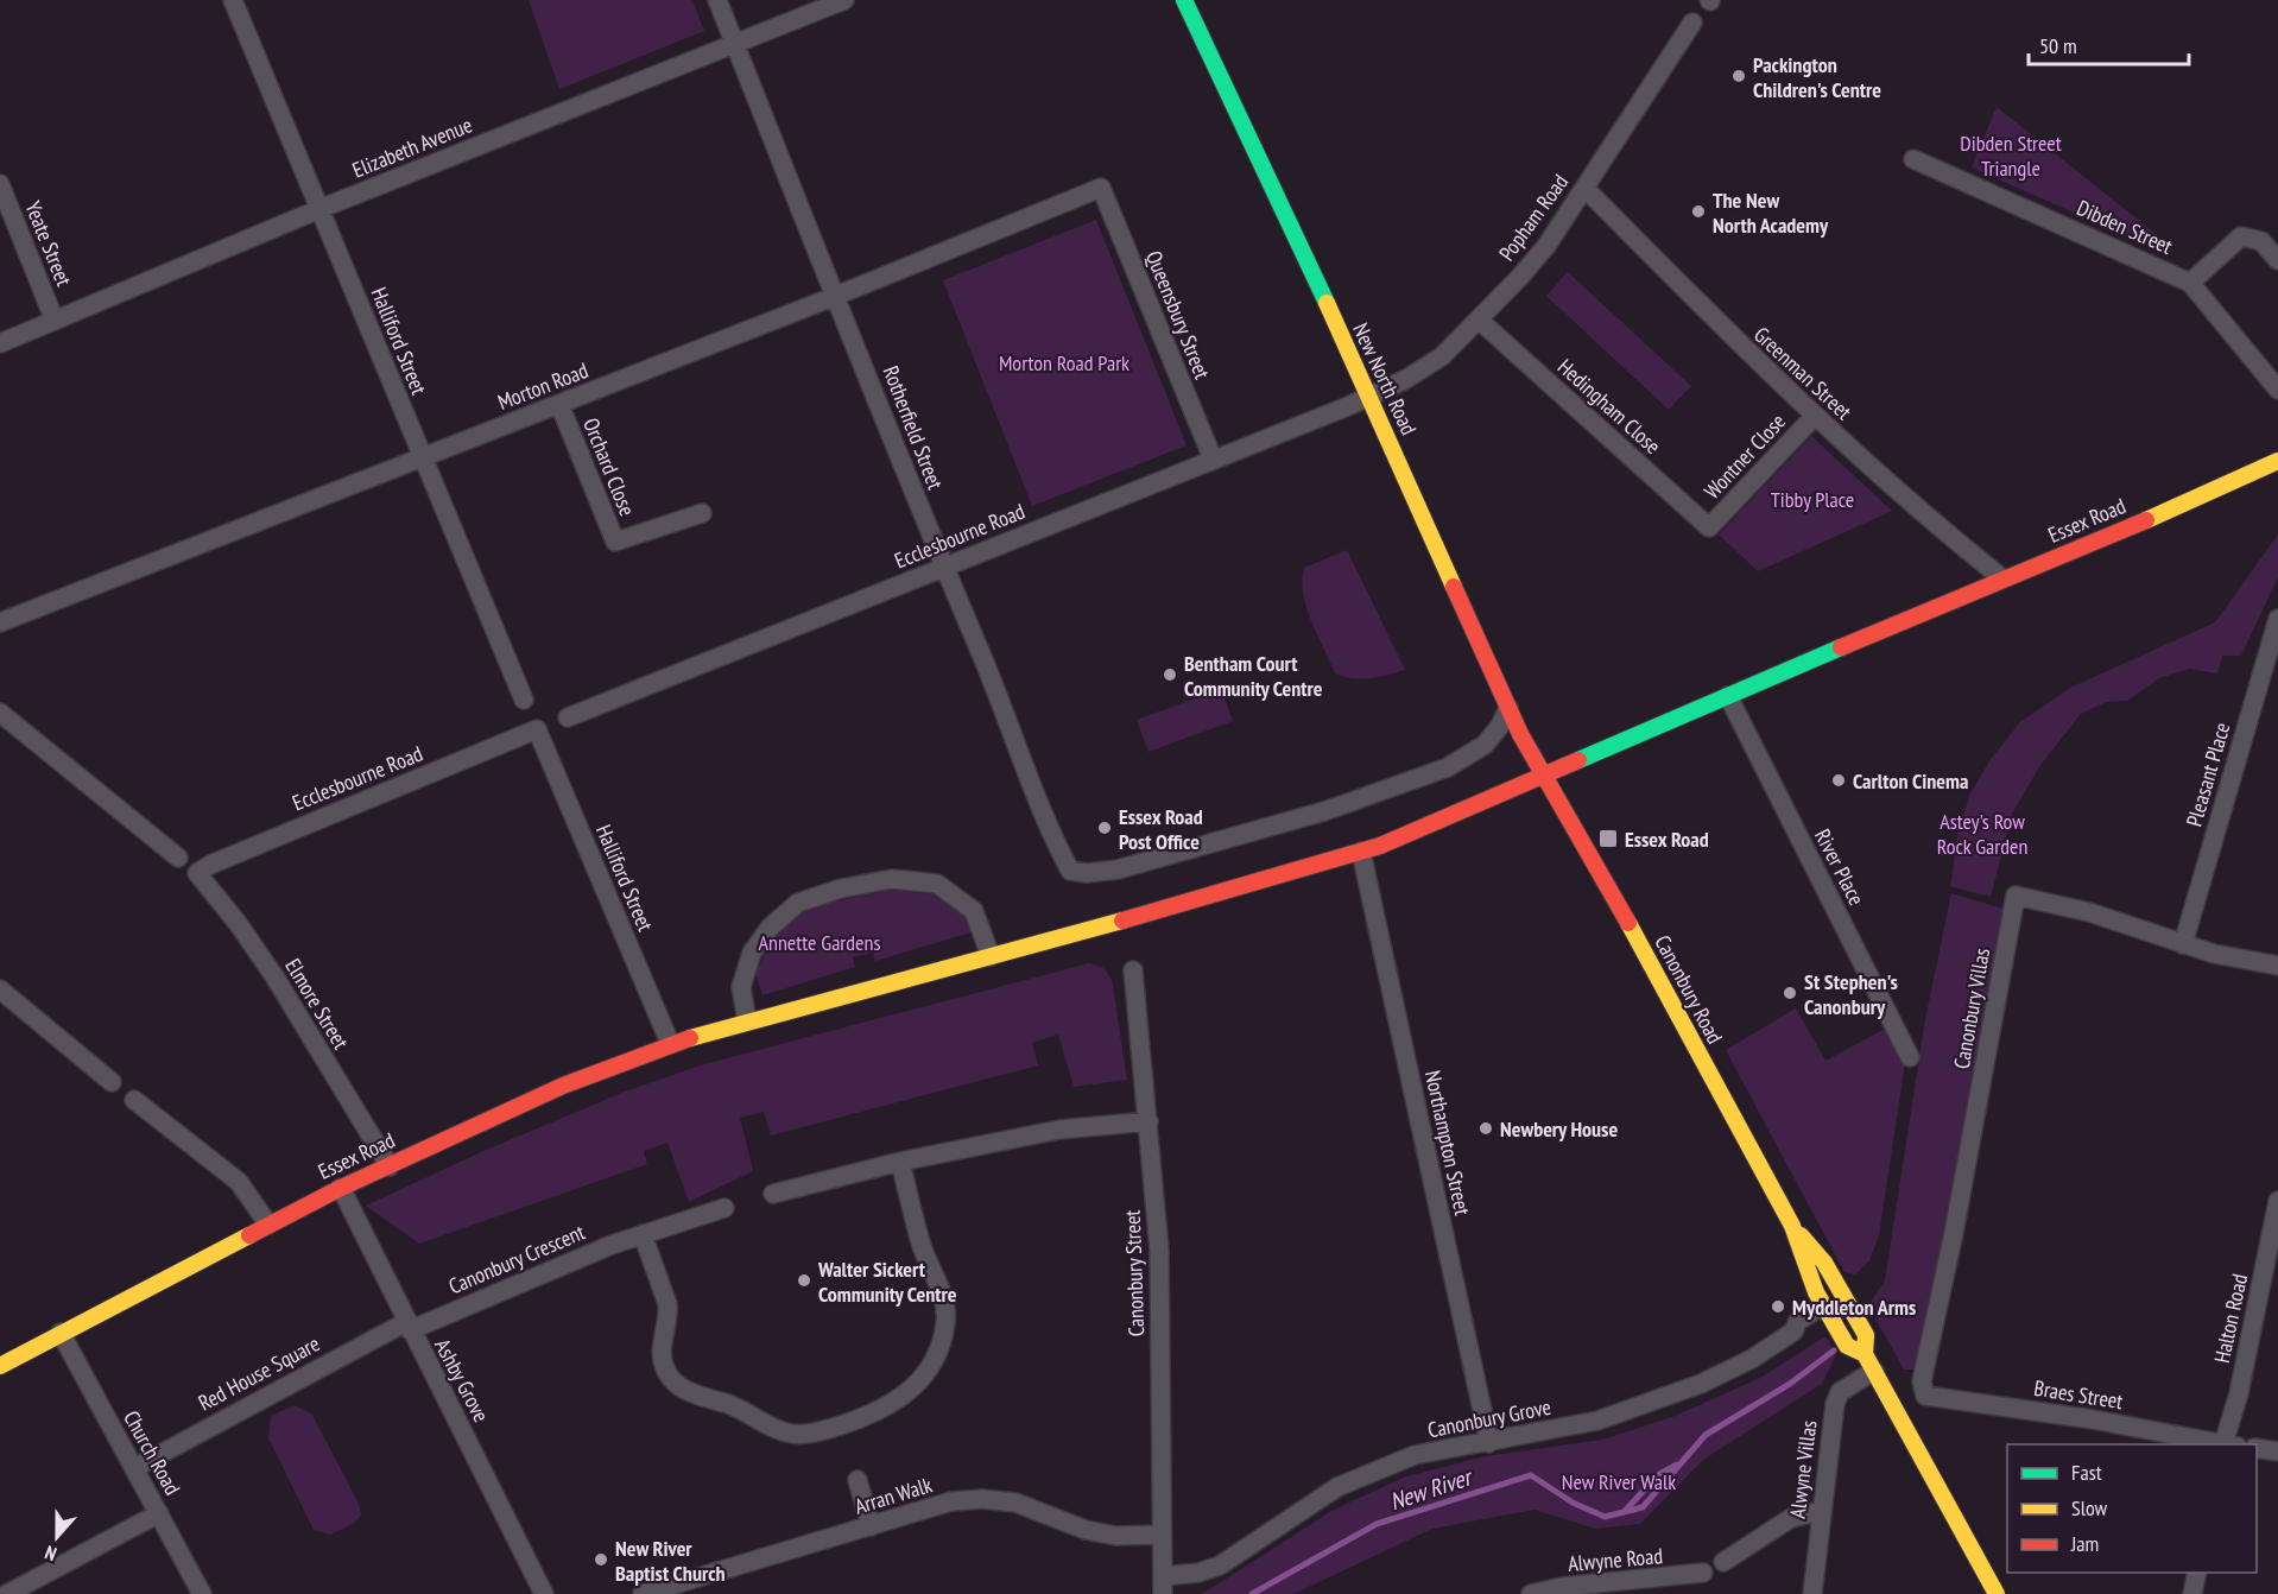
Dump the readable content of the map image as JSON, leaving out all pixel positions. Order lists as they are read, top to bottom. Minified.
{"streets":{"main road":["New North Road","Essex Road","Canonbury Road"],"street":["Elizabeth Avenue","Popham Road","Dibden Street","Yeate Street","Queensbury Street","Halliford Street","Greenman Street","Morton Road","Hedingham Close","Rotherfield Street","Wontner Close","Orchard Close","Ecclesbourne Road","Pleasant Place","River Place","Elmore Street","Canonbury Villas","Northampton Street","Canonbury Crescent","Canonbury Street","Halton Road","Red House Square","Ashby Grove","Braes Street","Canonbury Grove","Church Road","Alwyne Villas","Arran Walk","Alwyne Road"]},"crossings":[["Elizabeth Avenue","Yeate Street"],["Elizabeth Avenue","Halliford Street"],["Elizabeth Avenue","Rotherfield Street"],["Popham Road","Greenman Street"],["Popham Road","New North Road"],["Popham Road","Hedingham Close"],["Popham Road","Ecclesbourne Road"],["Queensbury Street","Morton Road"],["Queensbury Street","Ecclesbourne Road"],["Halliford Street","Morton Road"],["Halliford Street","Essex Road"],["Halliford Street","Ecclesbourne Road"],["Greenman Street","Wontner Close"],["Greenman Street","Essex Road"],["New North Road","Rotherfield Street"],["New North Road","Essex Road"],["New North Road","Ecclesbourne Road"],["New North Road","Canonbury Road"],["Morton Road","Rotherfield Street"],["Morton Road","Orchard Close"],["Hedingham Close","Wontner Close"],["Rotherfield Street","Ecclesbourne Road"],["Essex Road","River Place"],["Essex Road","Canonbury Road"],["Essex Road","Elmore Street"],["Essex Road","Northampton Street"],["Essex Road","Ashby Grove"],["Essex Road","Church Road"],["Ecclesbourne Road","Elmore Street"],["Pleasant Place","Canonbury Villas"],["Canonbury Road","Canonbury Grove"],["Canonbury Road","Alwyne Villas"],["Canonbury Villas","Braes Street"],["Northampton Street","Canonbury Grove"],["Canonbury Crescent","Red House Square"],["Canonbury Crescent","Ashby Grove"],["Canonbury Street","Canonbury Grove"],["Canonbury Street","Arran Walk"],["Red House Square","Ashby Grove"],["Red House Square","Church Road"]],"water":["New River"],"parks":["Dibden Street Triangle","Morton Road Park","Tibby Place","Astey's Row Rock Garden","Annette Gardens","New River Walk"],"places":{"other":["Packington Children's Centre","The New North Academy","Bentham Court Community Centre","Carlton Cinema","Essex Road Post Office","St Stephen's Canonbury","Newbery House","Walter Sickert Community Centre","Myddleton Arms","New River Baptist Church"],"transit":["Essex Road"]},"legend":["Fast","Slow","Jam"],"scale_bar":"50 m","north":"bottom"}
